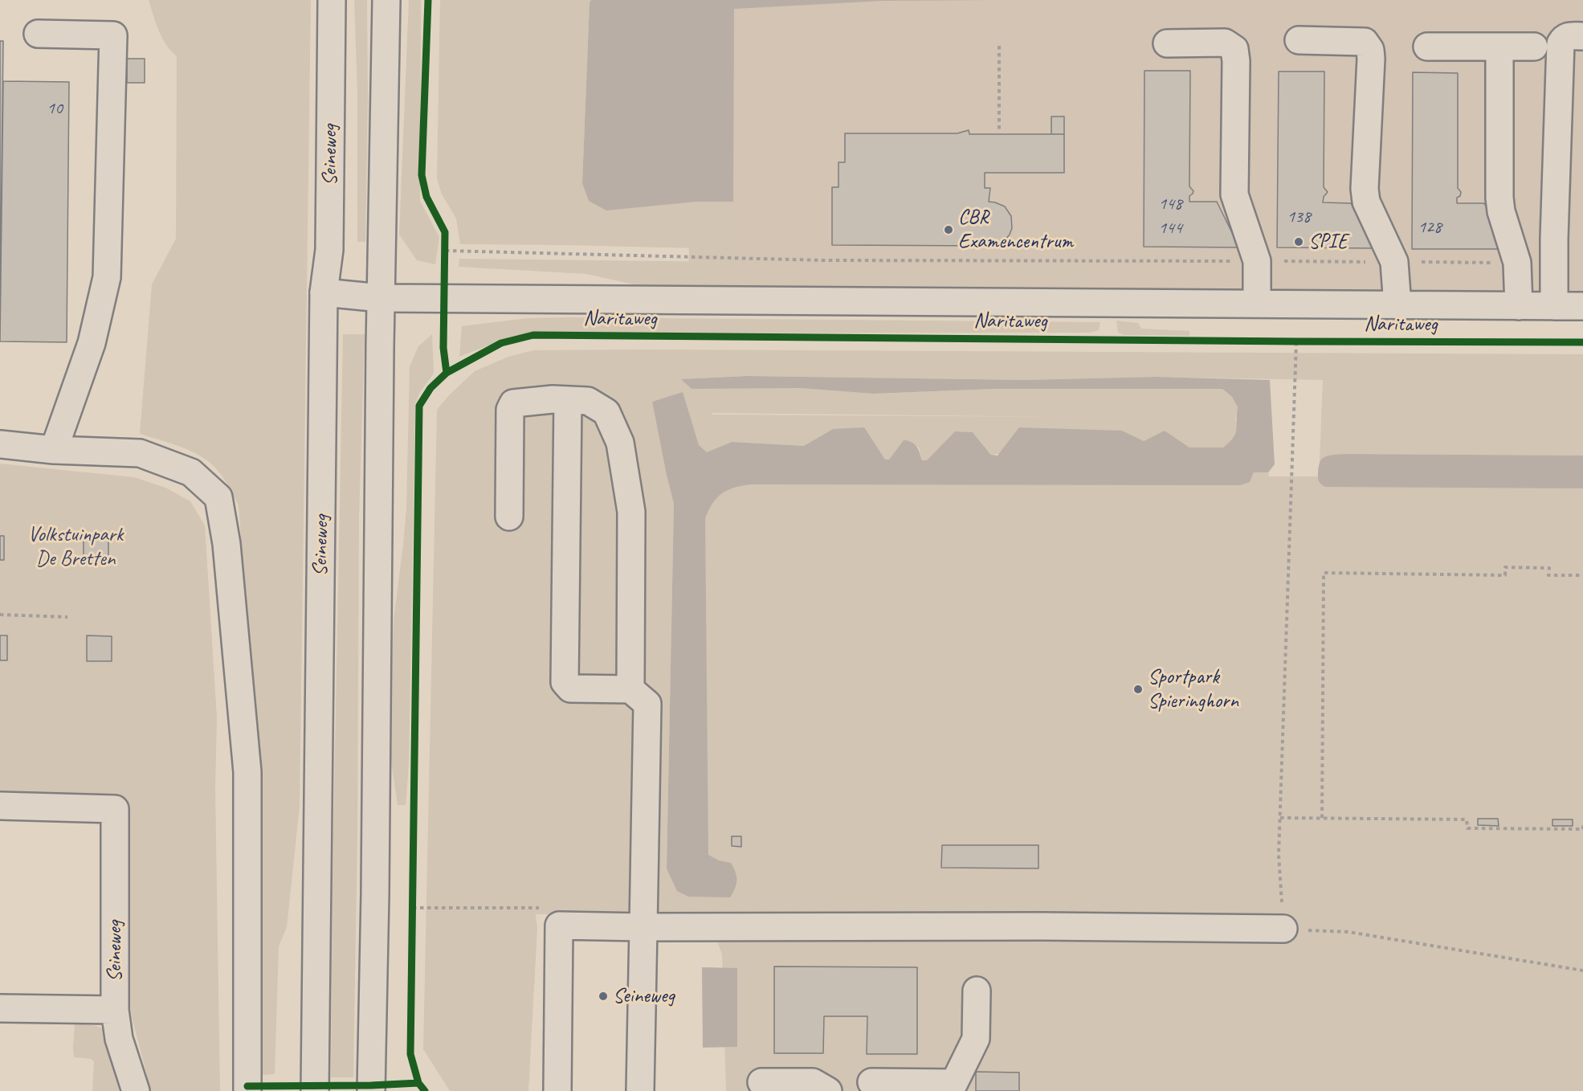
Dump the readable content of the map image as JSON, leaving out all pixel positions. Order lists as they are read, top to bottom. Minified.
{"streets":{"main road":["Seineweg","Naritaweg"]},"crossings":[["Seineweg","Naritaweg"]],"parks":["Volkstuinpark De Bretten"],"places":["CBR Examencentrum","SPIE","Sportpark Spieringhorn","Seineweg"],"house_numbers":["10","148","138","128","144"]}
